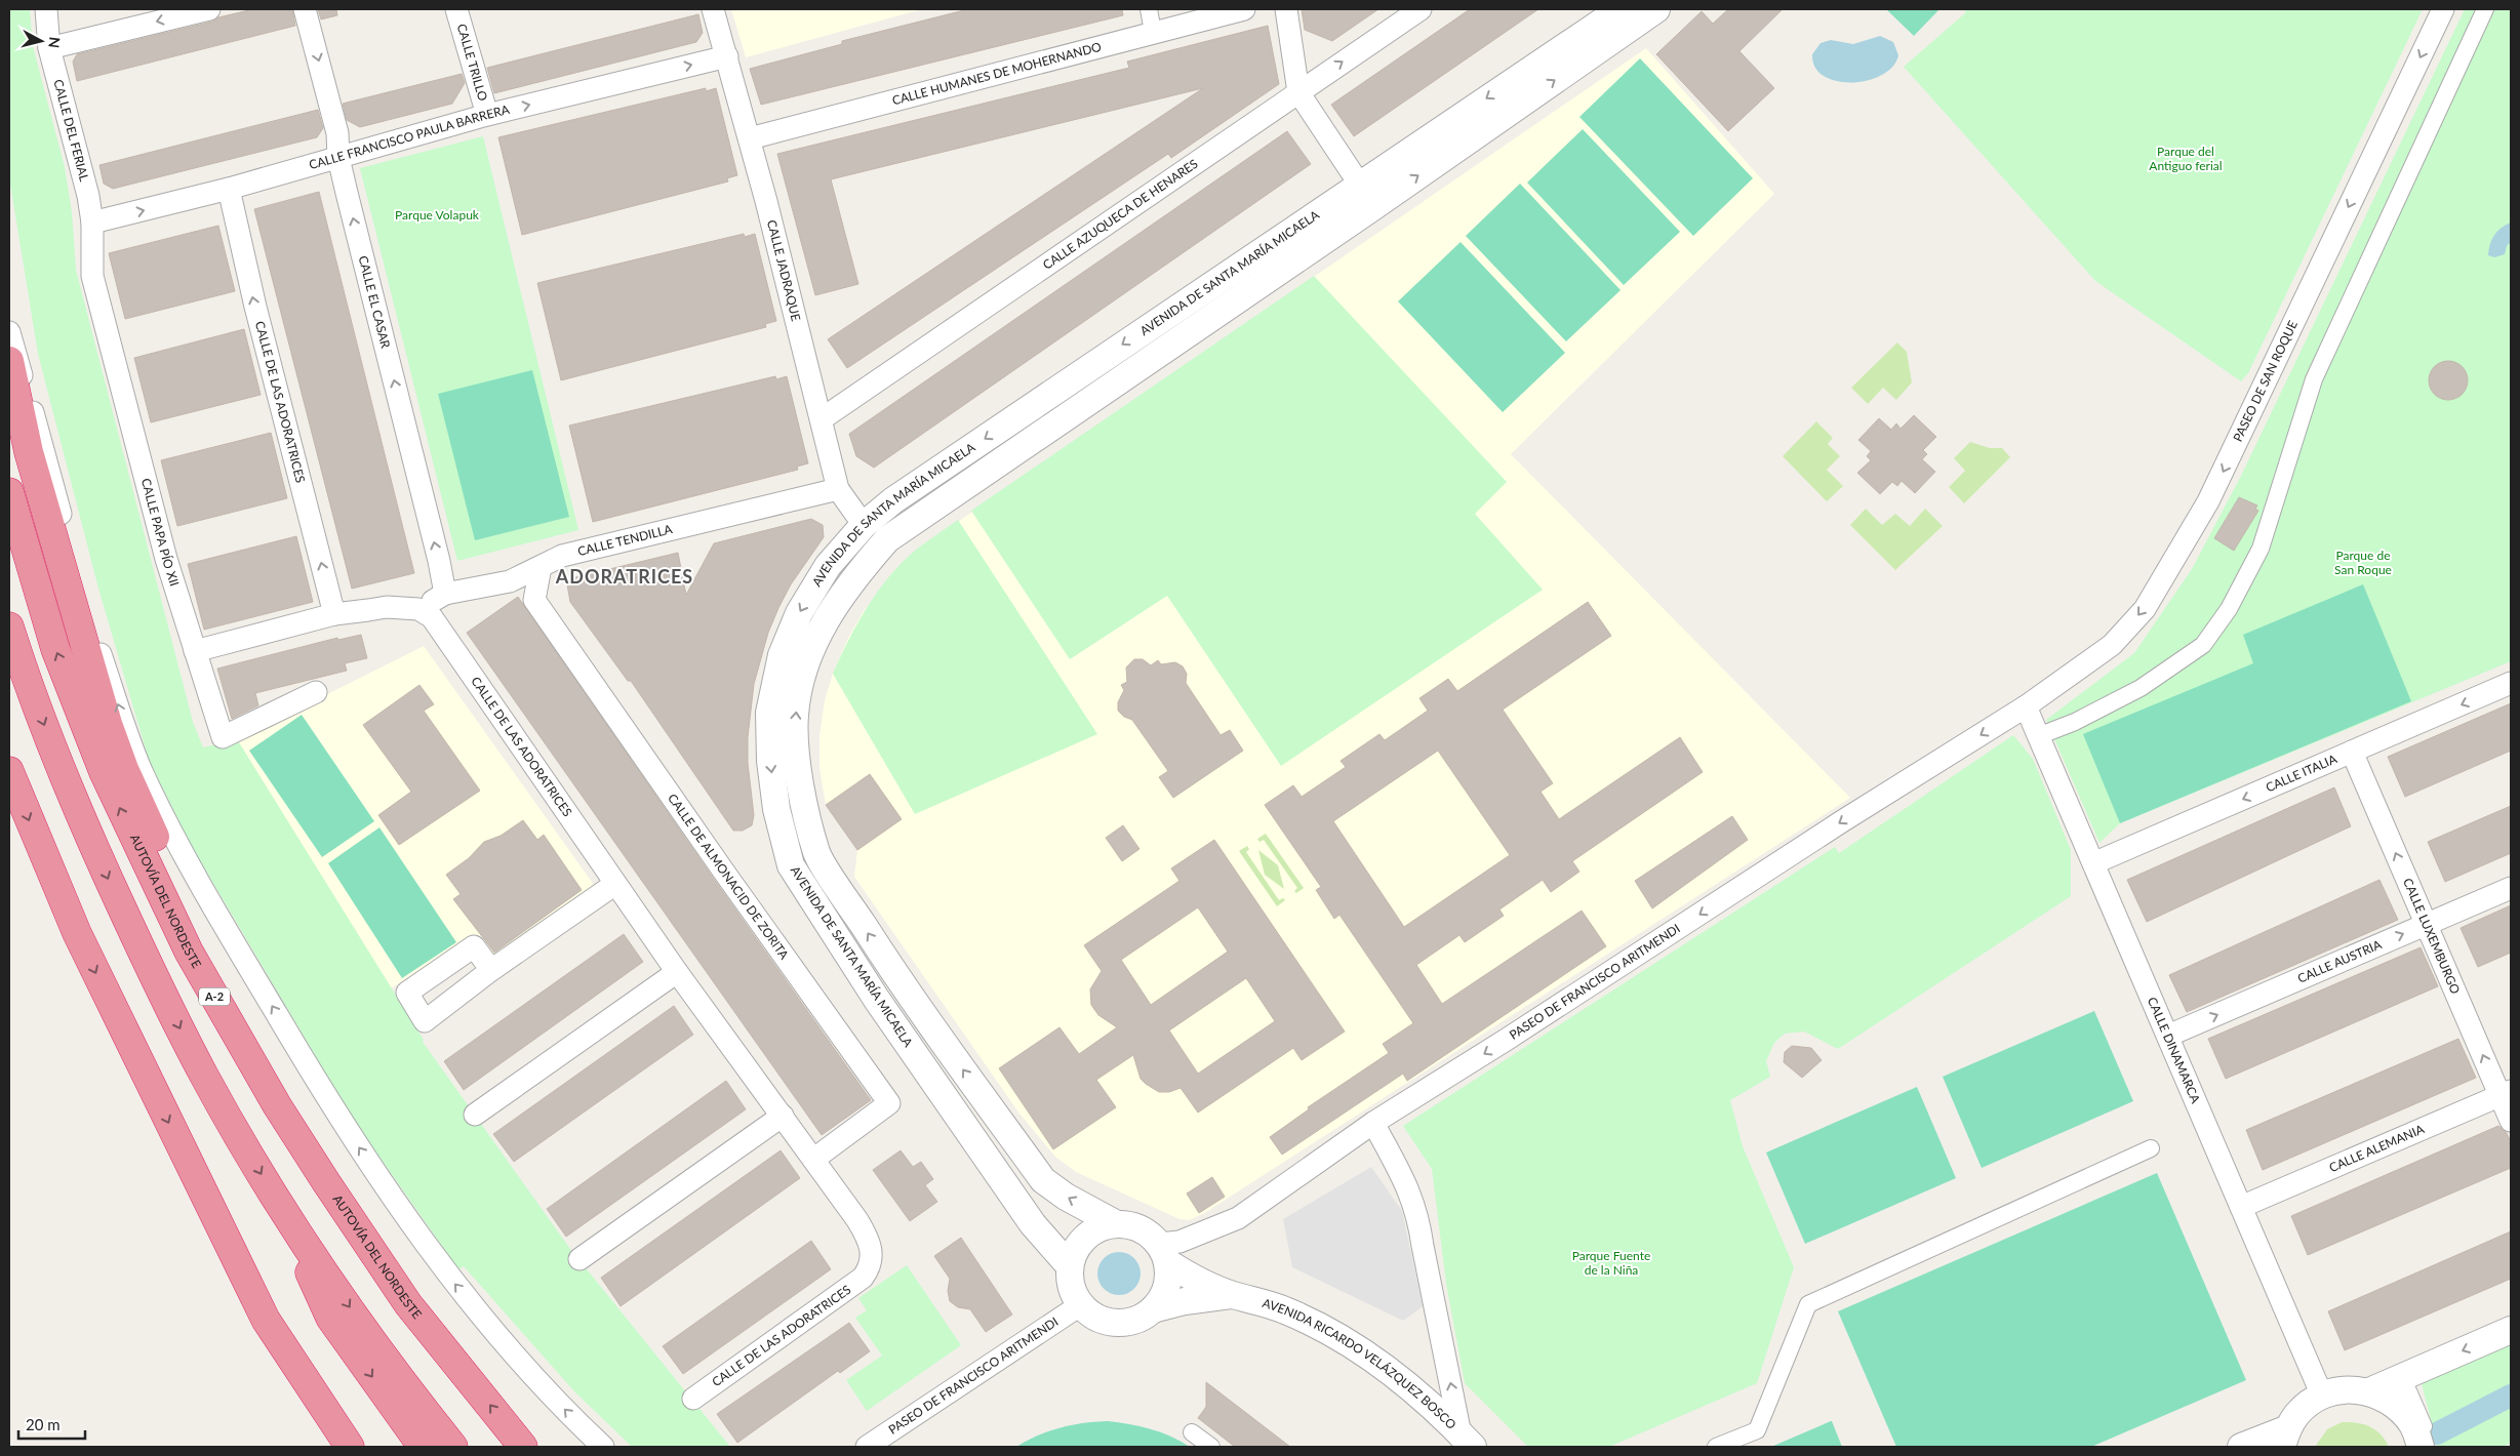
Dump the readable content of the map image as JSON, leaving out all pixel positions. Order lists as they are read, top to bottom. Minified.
{"streets":{"highway":["AUTOVÍA DEL NORDESTE","A-2"],"street":["CALLE TRILLO","CALLE HUMANES DE MOHERNANDO","CALLE DEL FERIAL","CALLE FRANCISCO PAULA BARRERA","CALLE AZUQUECA DE HENARES","CALLE JADRAQUE","AVENIDA DE SANTA MARÍA MICAELA","CALLE EL CASAR","PASEO DE SAN ROQUE","CALLE DE LAS ADORATRICES","CALLE PAPA PÍO XII","CALLE TENDILLA","CALLE ITALIA","CALLE DE ALMONACID DE ZORITA","CALLE LUXEMBURGO","CALLE AUSTRIA","PASEO DE FRANCISCO ARITMENDI","CALLE DINAMARCA","CALLE ALEMANIA","AVENIDA RICARDO VELÁZQUEZ BOSCO"]},"crossings":[["CALLE TRILLO","CALLE FRANCISCO PAULA BARRERA"],["CALLE HUMANES DE MOHERNANDO","CALLE JADRAQUE"],["CALLE DEL FERIAL","CALLE FRANCISCO PAULA BARRERA"],["CALLE DEL FERIAL","CALLE PAPA PÍO XII"],["CALLE FRANCISCO PAULA BARRERA","CALLE JADRAQUE"],["CALLE FRANCISCO PAULA BARRERA","CALLE EL CASAR"],["CALLE FRANCISCO PAULA BARRERA","CALLE DE LAS ADORATRICES"],["CALLE FRANCISCO PAULA BARRERA","CALLE PAPA PÍO XII"],["CALLE AZUQUECA DE HENARES","CALLE JADRAQUE"],["CALLE JADRAQUE","AVENIDA DE SANTA MARÍA MICAELA"],["CALLE JADRAQUE","CALLE TENDILLA"],["AVENIDA DE SANTA MARÍA MICAELA","PASEO DE FRANCISCO ARITMENDI"],["AVENIDA DE SANTA MARÍA MICAELA","AVENIDA RICARDO VELÁZQUEZ BOSCO"],["CALLE EL CASAR","CALLE TENDILLA"],["PASEO DE SAN ROQUE","PASEO DE FRANCISCO ARITMENDI"],["PASEO DE SAN ROQUE","CALLE DINAMARCA"],["CALLE DE LAS ADORATRICES","CALLE TENDILLA"],["CALLE DE LAS ADORATRICES","CALLE DE ALMONACID DE ZORITA"],["CALLE TENDILLA","CALLE DE ALMONACID DE ZORITA"],["CALLE ITALIA","CALLE LUXEMBURGO"],["CALLE ITALIA","CALLE DINAMARCA"],["CALLE LUXEMBURGO","CALLE AUSTRIA"],["CALLE LUXEMBURGO","CALLE ALEMANIA"],["CALLE AUSTRIA","CALLE DINAMARCA"],["PASEO DE FRANCISCO ARITMENDI","CALLE DINAMARCA"],["PASEO DE FRANCISCO ARITMENDI","AVENIDA RICARDO VELÁZQUEZ BOSCO"],["CALLE DINAMARCA","CALLE ALEMANIA"]],"one_way":["CALLE ITALIA","CALLE LUXEMBURGO","CALLE AUSTRIA","PASEO DE FRANCISCO ARITMENDI"],"districts":["ADORATRICES"],"parks":["Parque del Antiguo ferial","Parque Volapuk","Parque de San Roque","Parque Fuente de la Niña"],"scale_bar":"20 m","north":"right"}
